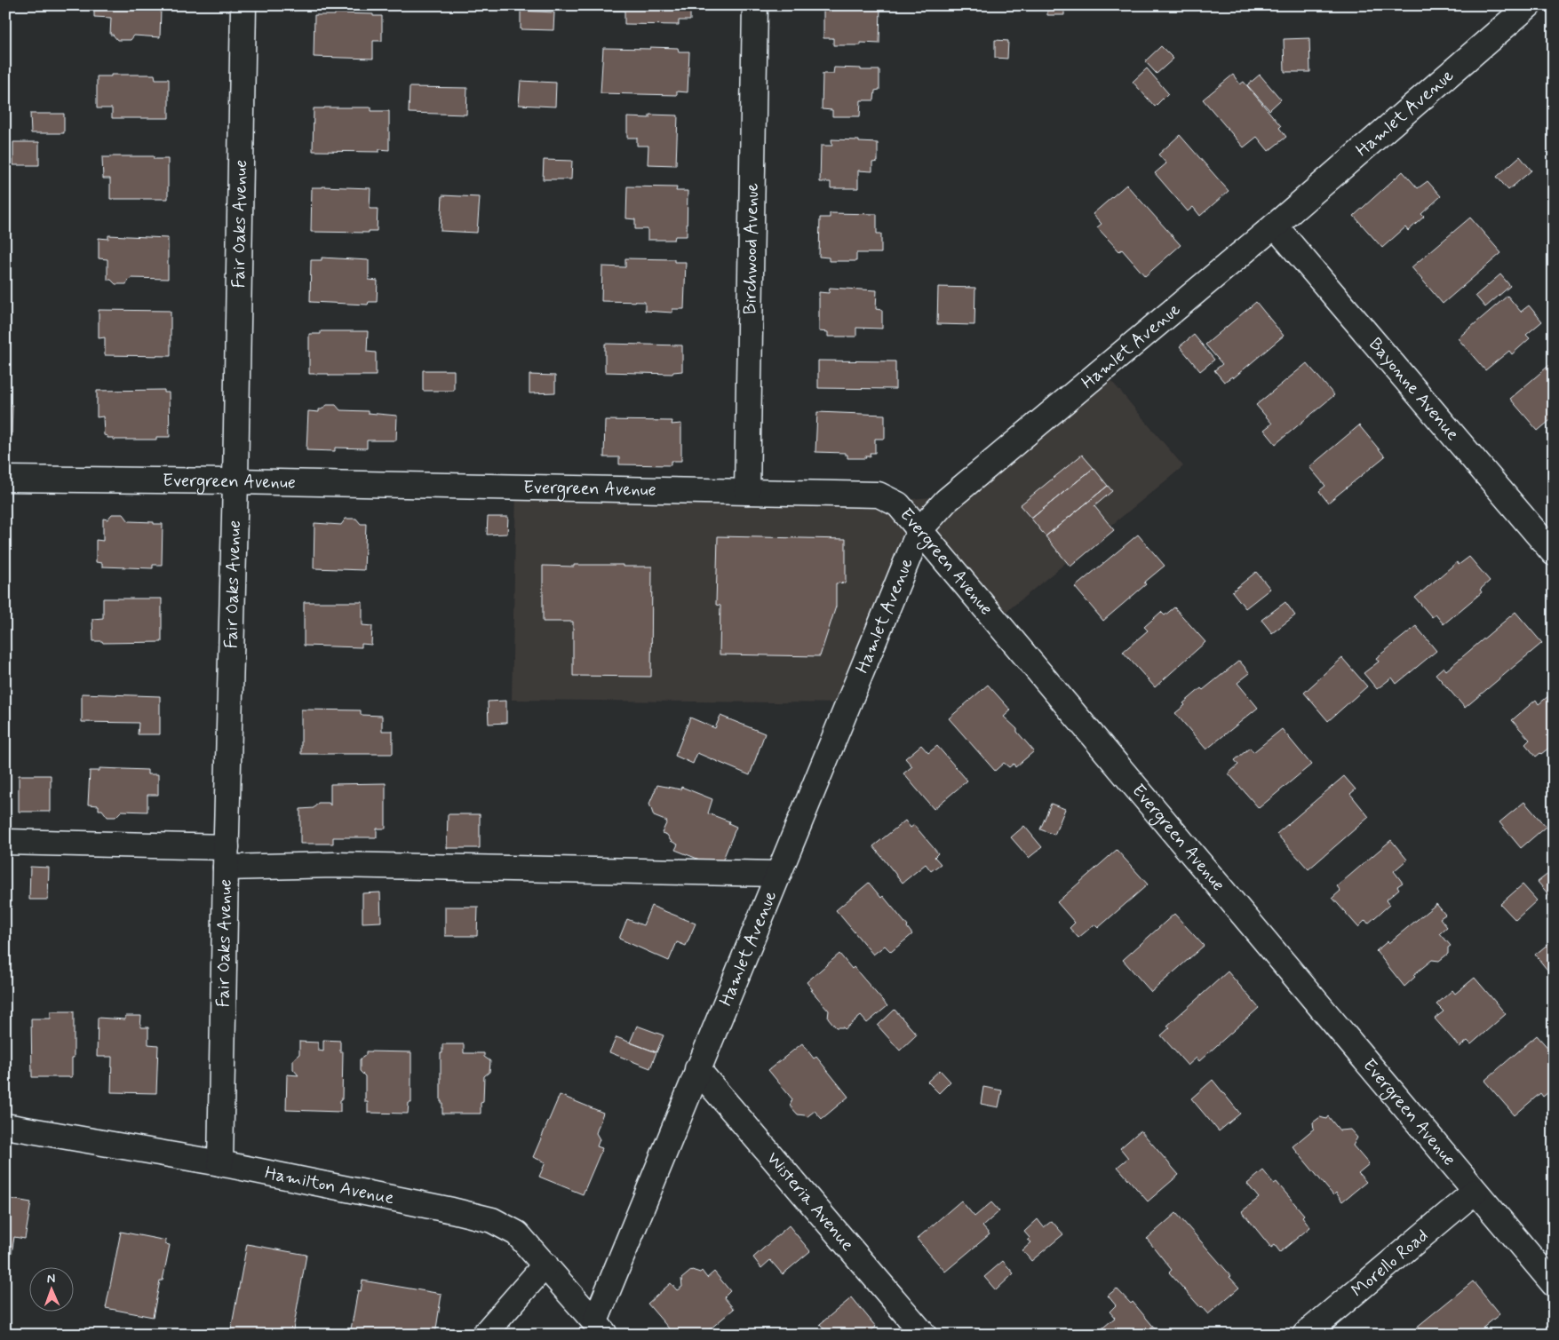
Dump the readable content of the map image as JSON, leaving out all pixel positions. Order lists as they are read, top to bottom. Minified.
{"streets":{"street":["Hamlet Avenue","Fair Oaks Avenue","Birchwood Avenue","Bayonne Avenue","Evergreen Avenue","Hamilton Avenue","Wisteria Avenue","Morello Road"]},"crossings":[["Hamlet Avenue","Bayonne Avenue"],["Hamlet Avenue","Evergreen Avenue"],["Hamlet Avenue","Hamilton Avenue"],["Hamlet Avenue","Wisteria Avenue"],["Fair Oaks Avenue","Evergreen Avenue"],["Fair Oaks Avenue","Hamilton Avenue"],["Birchwood Avenue","Evergreen Avenue"],["Evergreen Avenue","Morello Road"]],"north":"top"}
